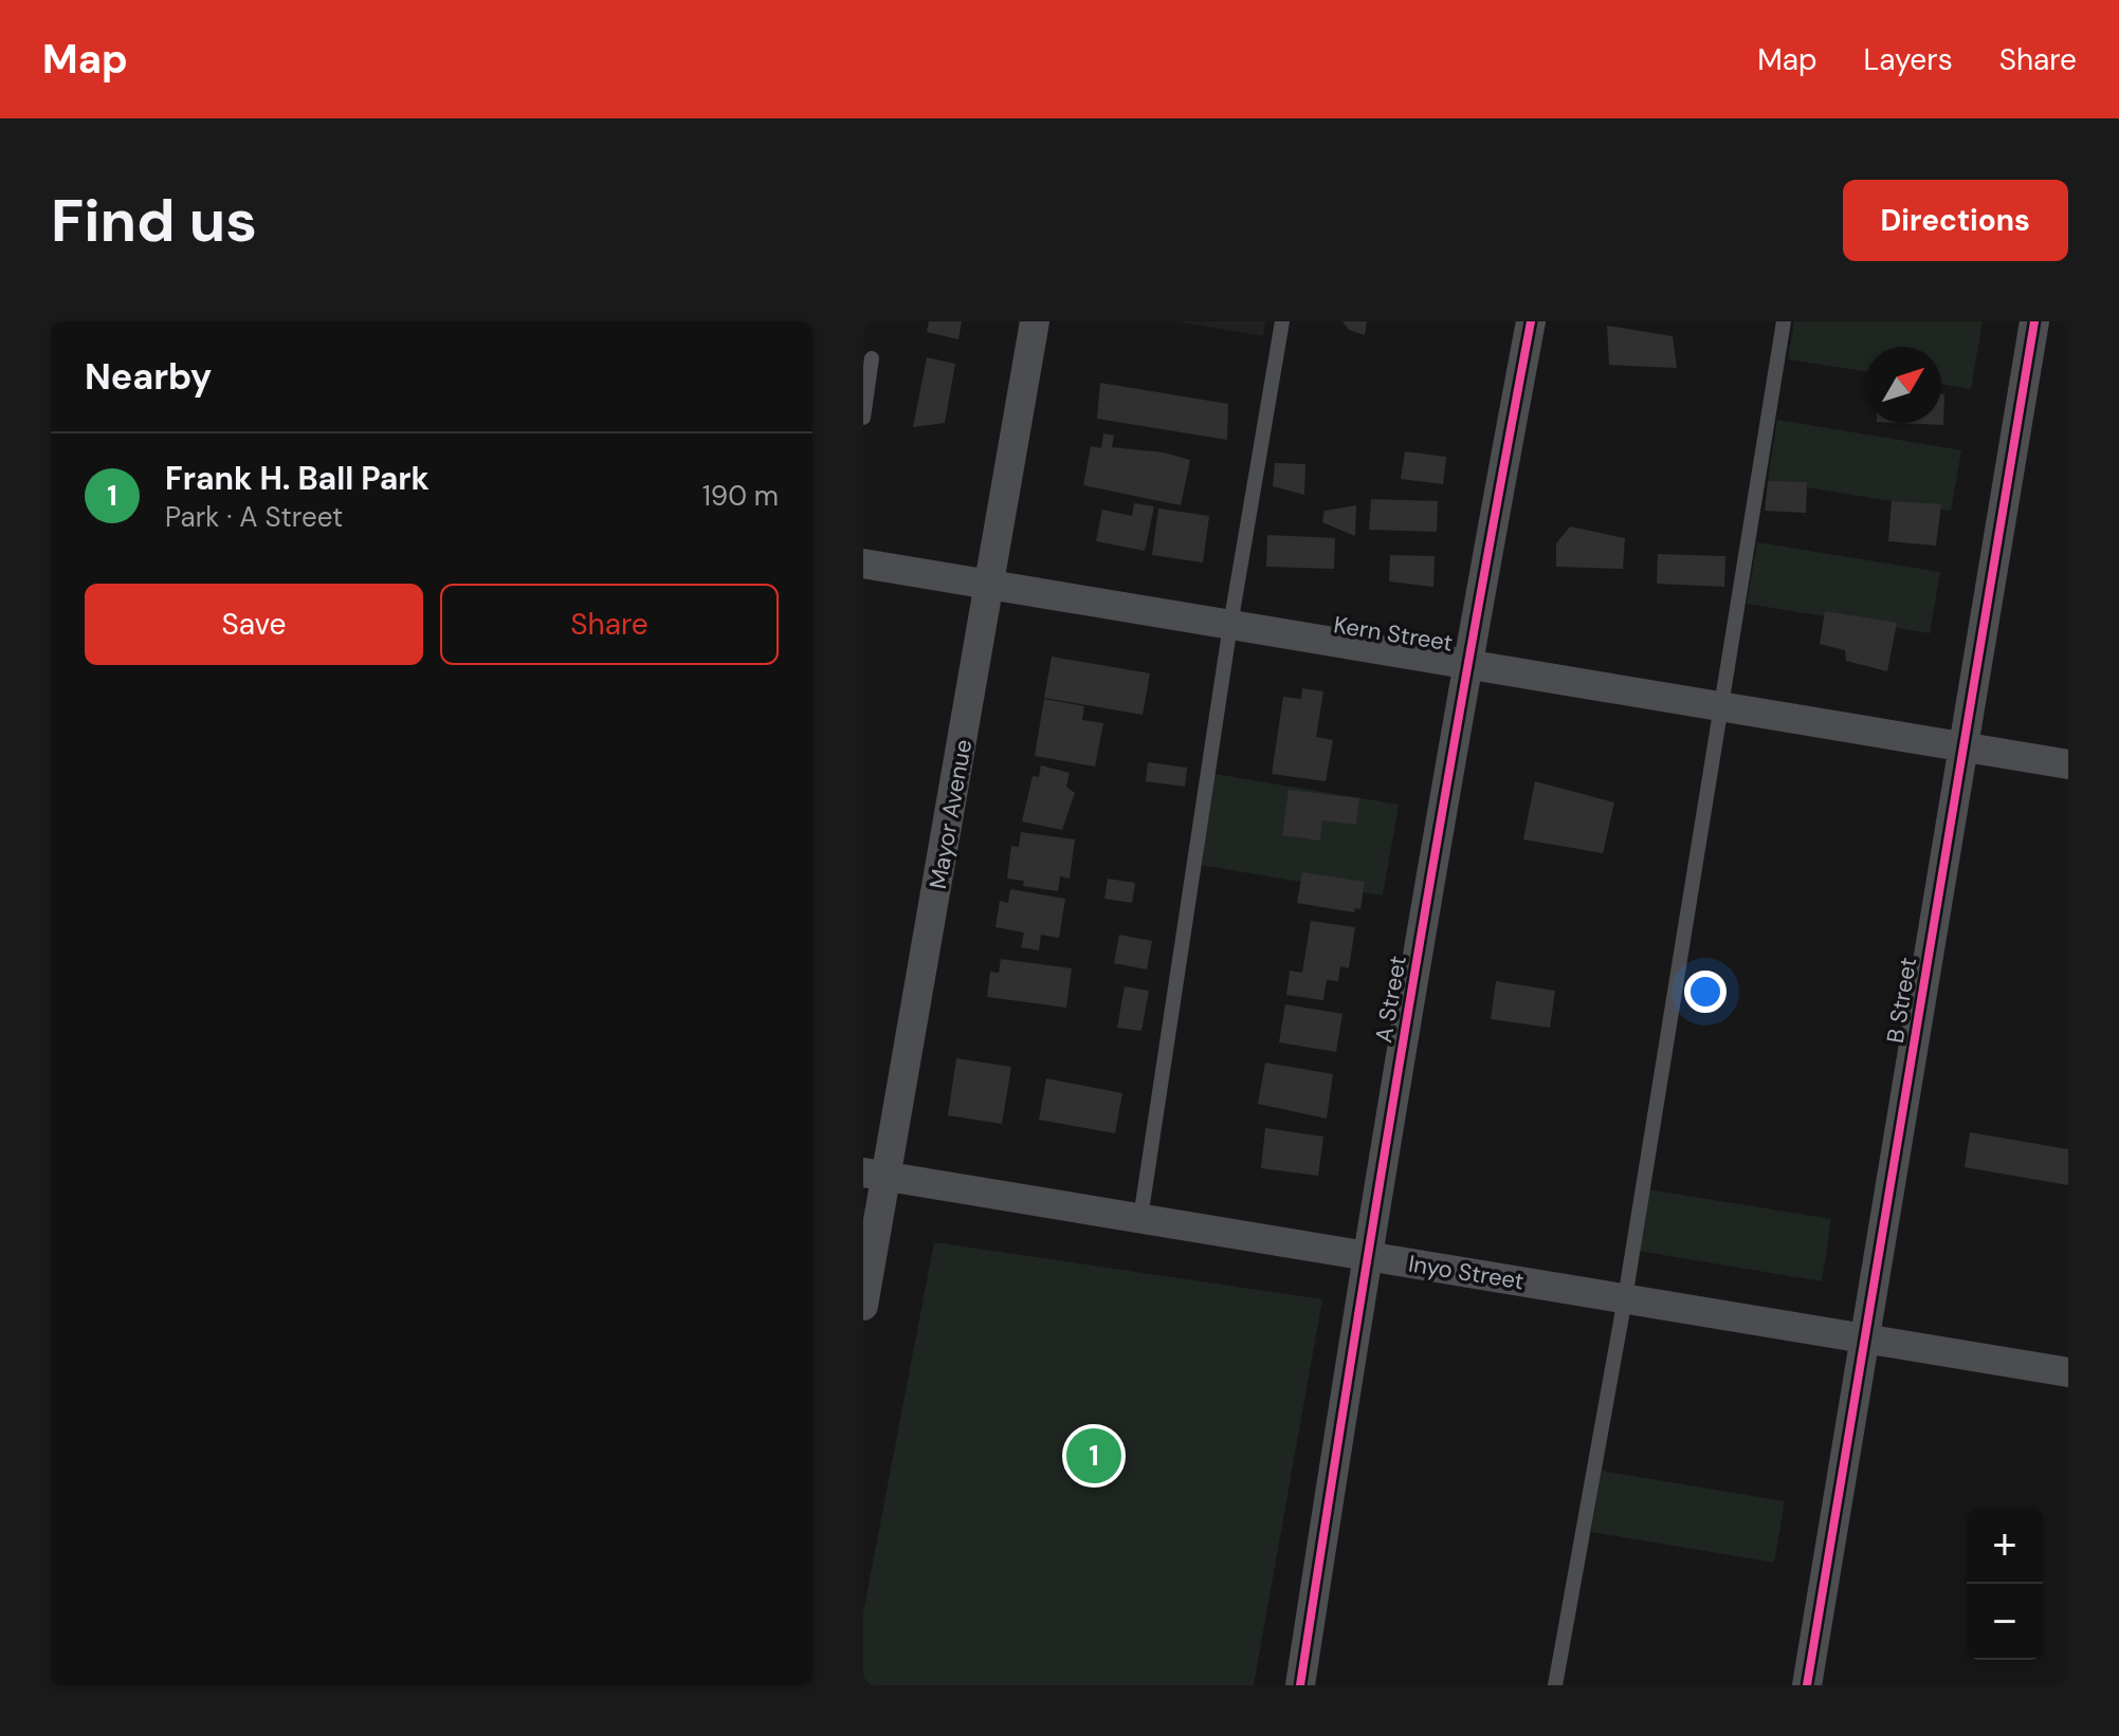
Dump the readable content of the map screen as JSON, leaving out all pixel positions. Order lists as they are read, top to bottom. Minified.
{"streets":{"street":["Kern Street","Mayor Avenue","A Street","B Street","Inyo Street"]},"crossings":[["Kern Street","Mayor Avenue"],["Kern Street","A Street"],["Kern Street","B Street"],["Mayor Avenue","Inyo Street"],["A Street","Inyo Street"],["B Street","Inyo Street"]],"north":"top right","page":{"header":"Map","nav":["Map","Layers","Share"],"buttons":["Directions",["Save","Share"]],"title":"Find us","heading":"Nearby","list":[{"mark":"1","name":"Frank H. Ball Park","note":"Park · A Street","value":"190 m"}],"pins":"1","map_buttons":["+","−"]}}
